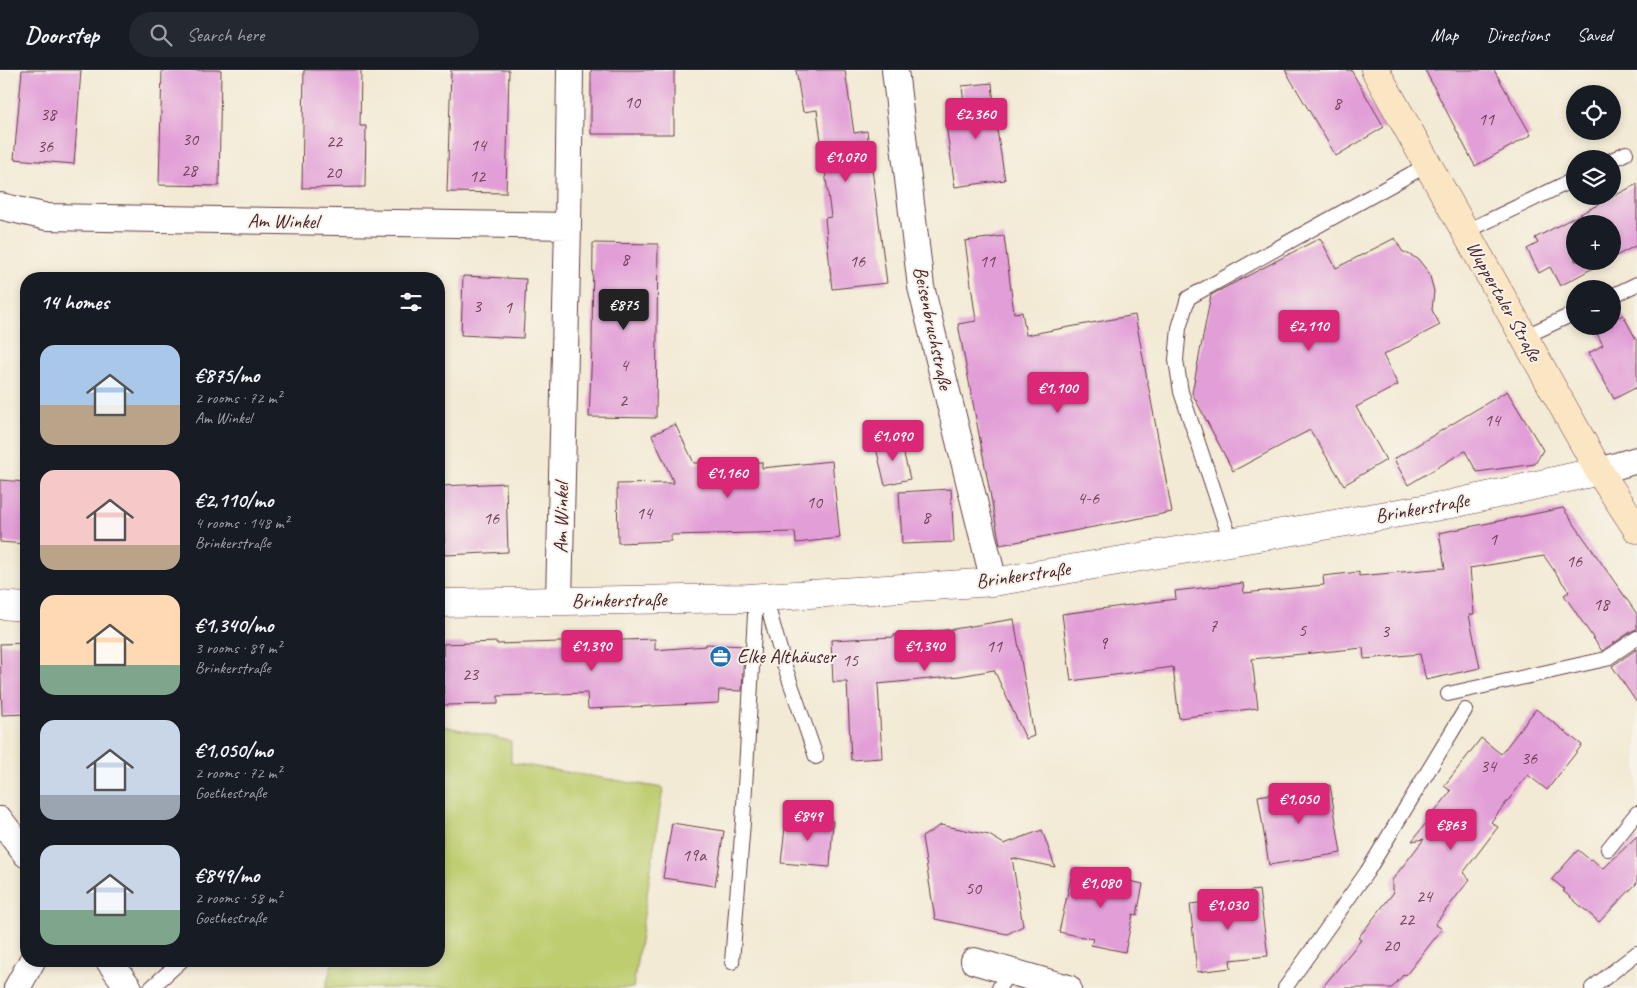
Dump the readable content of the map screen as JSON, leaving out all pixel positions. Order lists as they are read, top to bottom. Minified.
{"streets":{"main road":["Wuppertaler Straße"],"street":["Am Winkel","Beisenbruchstraße","Brinkerstraße"]},"crossings":[["Am Winkel","Brinkerstraße"],["Wuppertaler Straße","Brinkerstraße"],["Beisenbruchstraße","Brinkerstraße"]],"places":{"office":["Elke Althäuser"]},"house_numbers":["10","8","38","11","30","22","14","36","28","20","12","8","16","11","3","1","4","2","14","4-6","10","14","8","16","1","16","18","7","5","3","9","11","15","23","36","34","19a","50","24","22","20"],"page":{"header":"Doorstep","search":"Search here","nav":["Map","Directions","Saved"],"map_buttons":["+","−"],"price":["€2,360","€1,070","€875","€2,110","€1,100","€1,090","€1,160","€1,390","€1,340","€1,050","€849","€863","€1,080","€1,030"],"heading":"14 homes","list":[{"name":"€875/mo","note":"2 rooms · 72 m² · Am Winkel"},{"name":"€2,110/mo","note":"4 rooms · 148 m² · Brinkerstraße"},{"name":"€1,340/mo","note":"3 rooms · 89 m² · Brinkerstraße"},{"name":"€1,050/mo","note":"2 rooms · 72 m² · Goethestraße"},{"name":"€849/mo","note":"2 rooms · 58 m² · Goethestraße"}]}}
